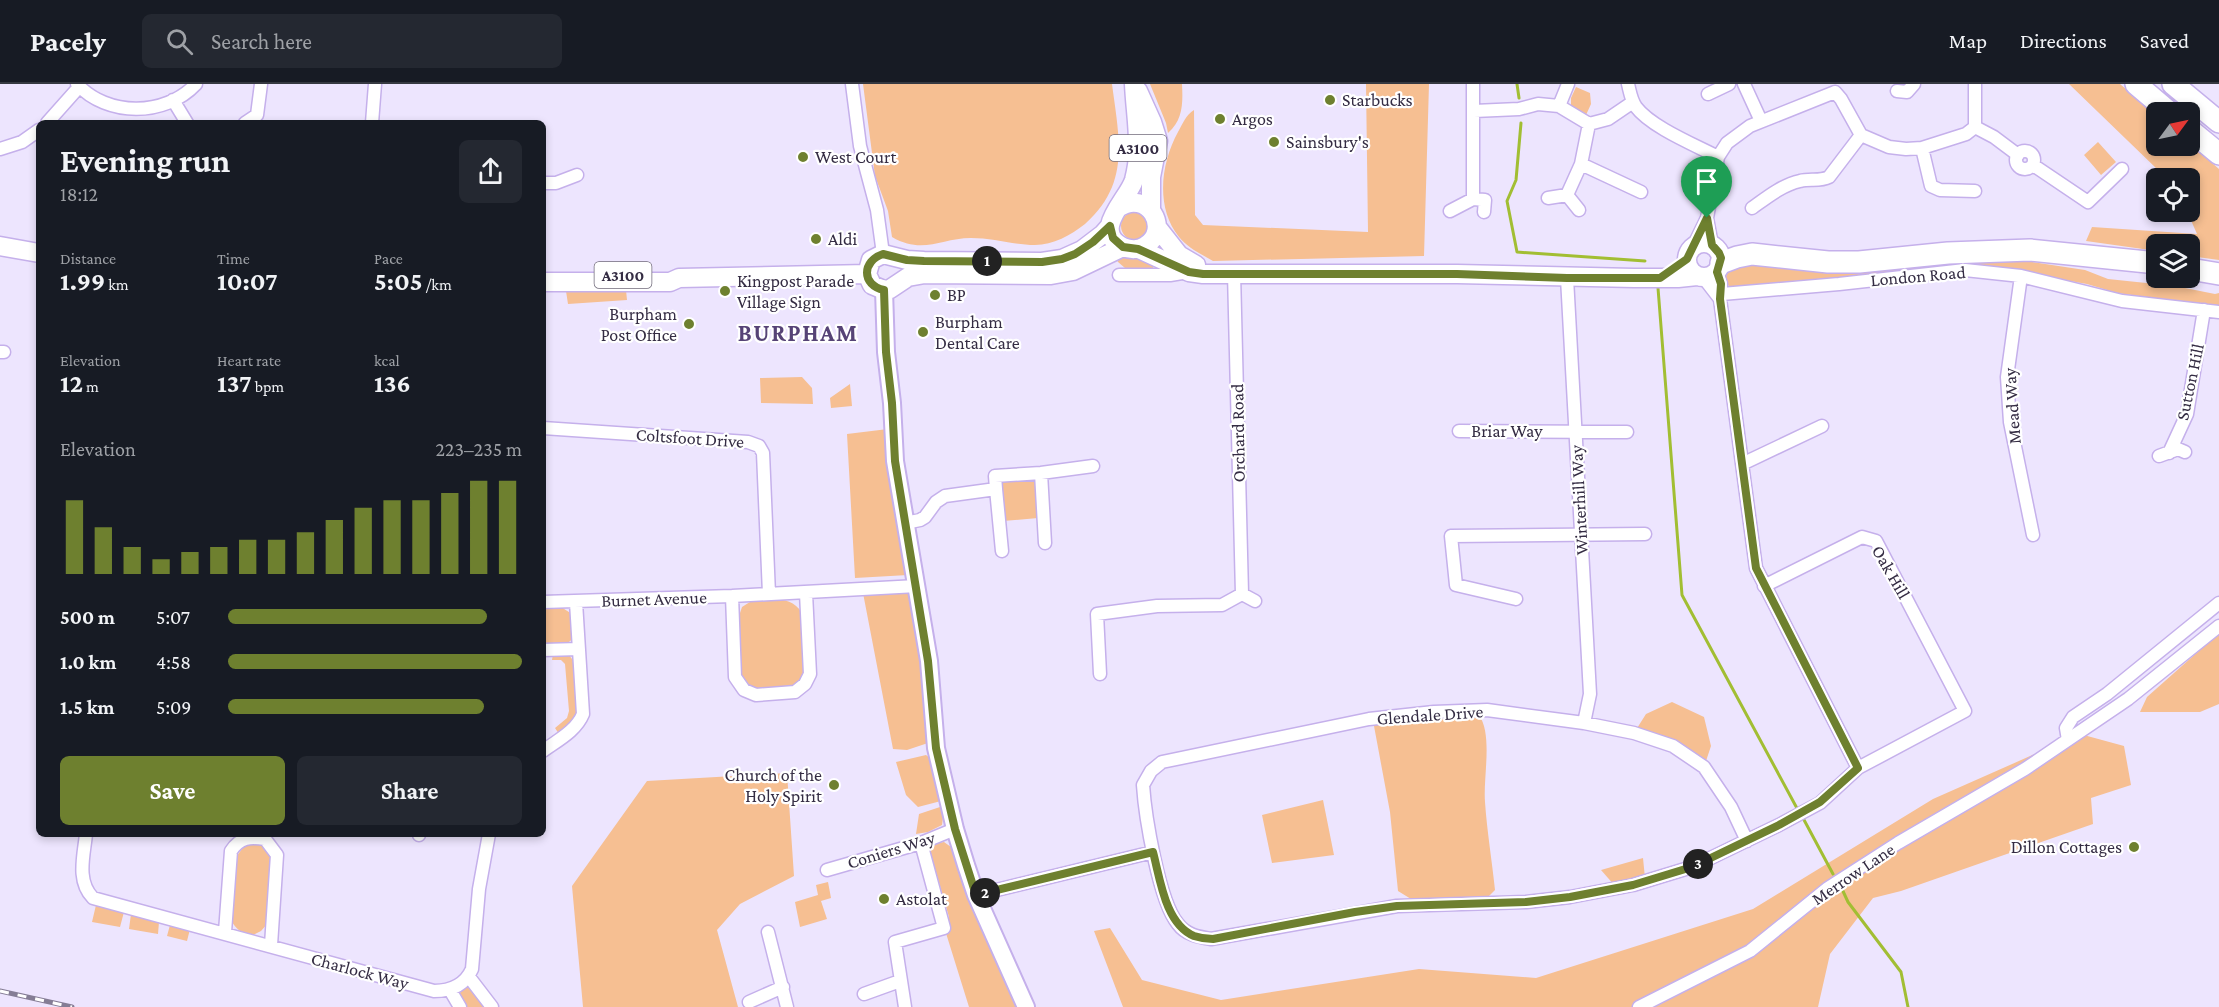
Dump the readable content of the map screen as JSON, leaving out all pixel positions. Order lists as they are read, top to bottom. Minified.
{"streets":{"main road":["A3100"],"street":["London Road","Sutton Hill","Mead Way","Briar Way","Orchard Road","Coltsfoot Drive","Winterhill Way","Oak Hill","Burnet Avenue","Glendale Drive","Coniers Way","Merrow Lane","Charlock Way"]},"crossings":[["London Road","Sutton Hill"],["London Road","Mead Way"],["Briar Way","Winterhill Way"],["Coltsfoot Drive","Burnet Avenue"],["Winterhill Way","Glendale Drive"],["Oak Hill","Glendale Drive"]],"districts":["BURPHAM"],"places":["Starbucks","Argos","Sainsbury's","West Court","Aldi","Kingpost Parade Village Sign","BP","Burpham Post Office","Burpham Dental Care","Church of the Holy Spirit","Dillon Cottages","Astolat"],"north":"top right","page":{"header":"Pacely","search":"Search here","nav":["Map","Directions","Saved"],"heading":["Evening run","18:12"],"stats":[["Distance","1.99 km"],["Time","10:07"],["Pace","5:05 /km"],["Elevation","12 m"],["Heart rate","137 bpm"],["kcal","136"]],"pins":["1","3","2"],"chart":["Elevation","223–235 m"],"list":[{"name":"500 m","note":"5:07"},{"name":"1.0 km","note":"4:58"},{"name":"1.5 km","note":"5:09"}],"buttons":["Save","Share"]}}
